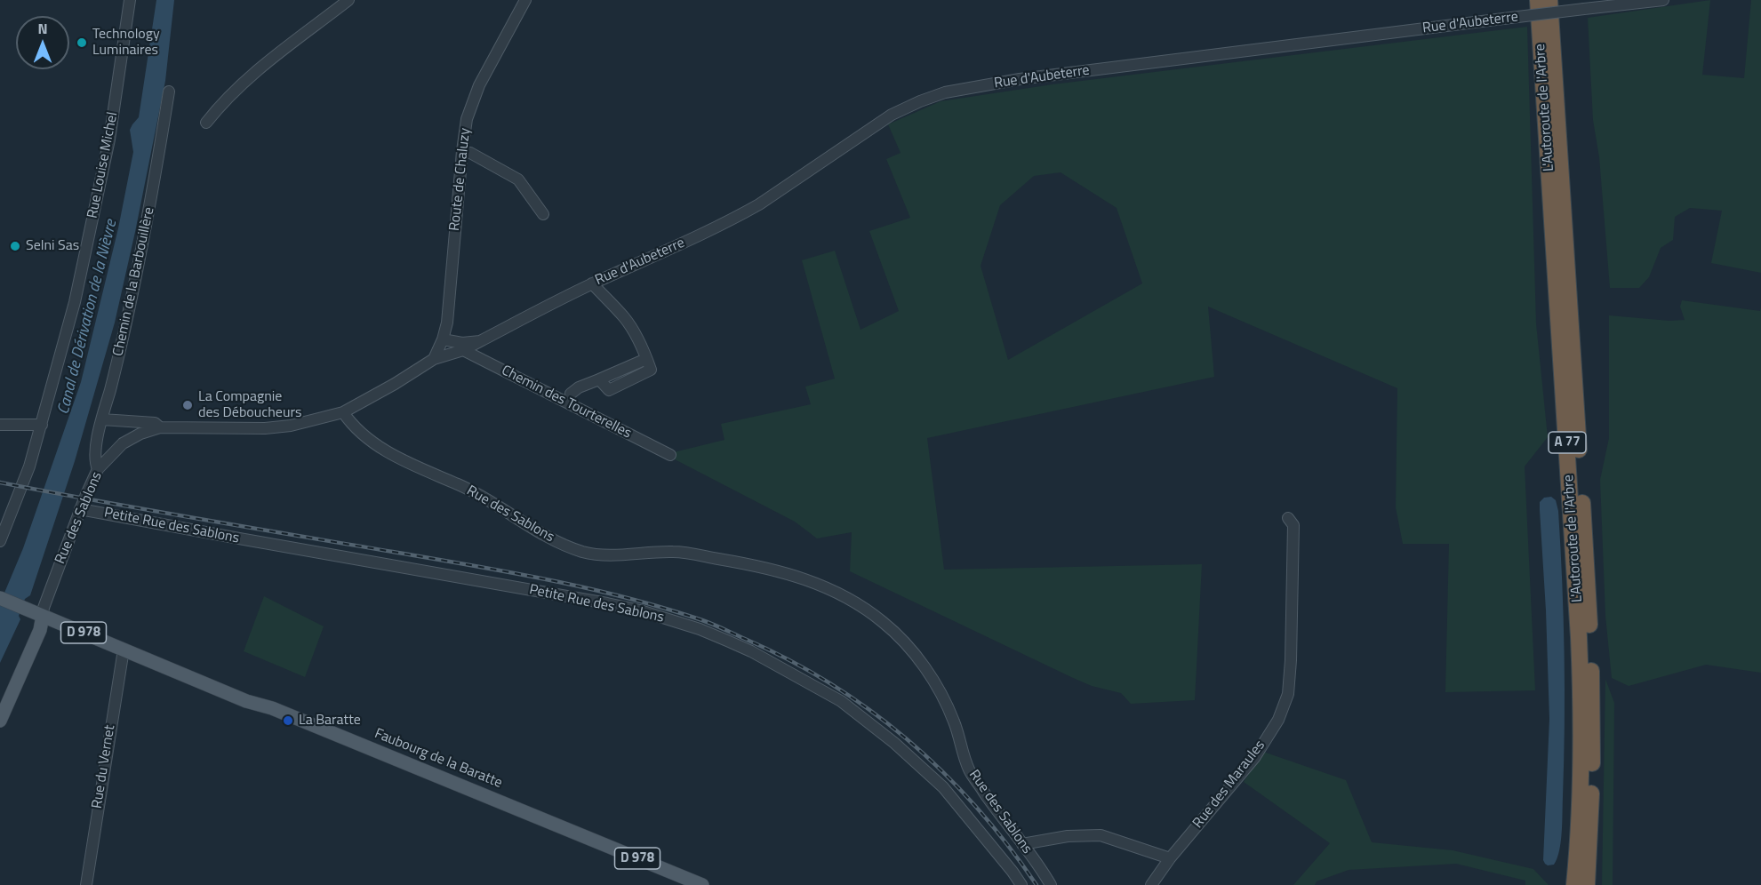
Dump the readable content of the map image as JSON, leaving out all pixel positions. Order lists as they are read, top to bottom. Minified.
{"streets":{"highway":["L'Autoroute de l'Arbre","A 77"],"main road":["D 978","Faubourg de la Baratte"],"street":["Rue d'Aubeterre","Rue Louise Michel","Route de Chaluzy","Chemin de la Barbouillère","Chemin des Tourterelles","Rue des Sablons","Petite Rue des Sablons","Rue du Vernet","Rue des Maraules"]},"crossings":[["Rue d'Aubeterre","Route de Chaluzy"],["Rue d'Aubeterre","Chemin des Tourterelles"],["Rue d'Aubeterre","Rue des Sablons"],["Chemin de la Barbouillère","Rue des Sablons"],["Rue des Sablons","Petite Rue des Sablons"],["Rue des Sablons","D 978"],["Rue des Sablons","Faubourg de la Baratte"],["D 978","Faubourg de la Baratte"],["Faubourg de la Baratte","Rue du Vernet"]],"water":["Canal de Dérivation de la Nièvre"],"places":["Technology Luminaires","Selni Sas","La Compagnie des Déboucheurs","La Baratte"],"north":"top"}
